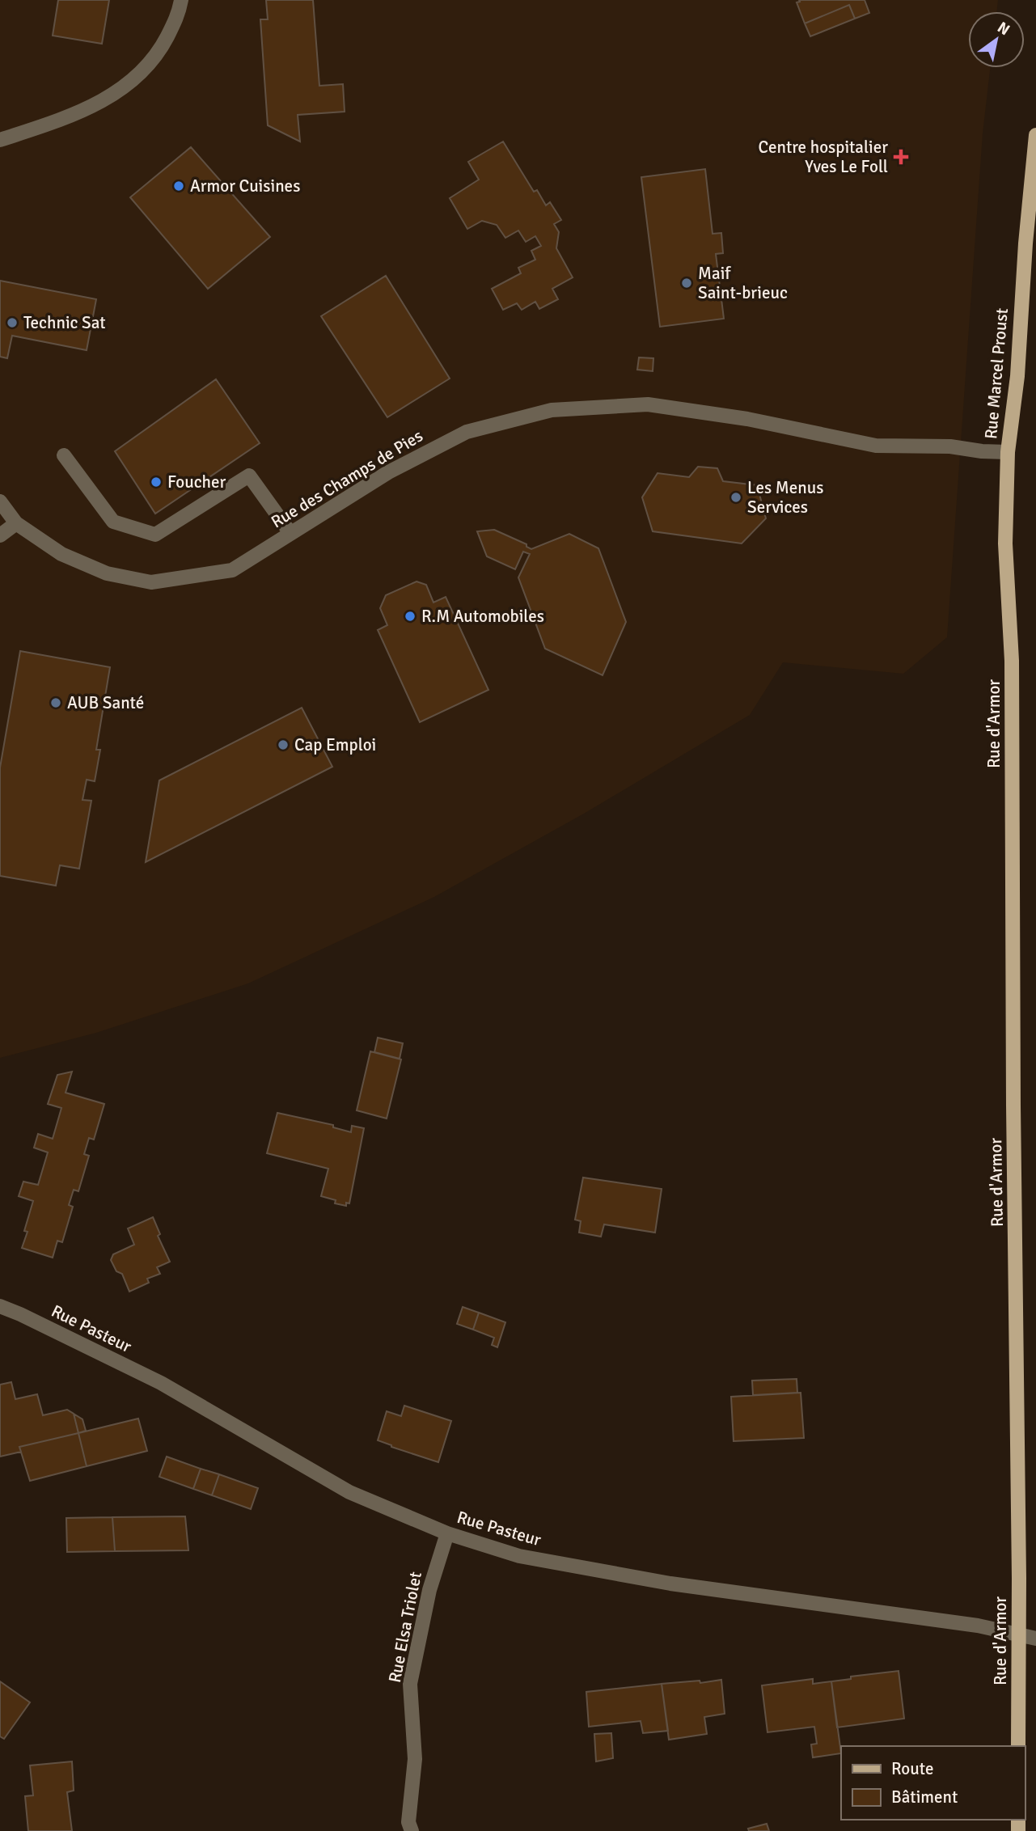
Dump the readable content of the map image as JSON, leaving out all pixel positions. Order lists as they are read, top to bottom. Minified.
{"streets":{"main road":["Rue Marcel Proust","Rue d'Armor"],"street":["Rue des Champs de Pies","Rue Pasteur","Rue Elsa Triolet"]},"crossings":[["Rue Marcel Proust","Rue des Champs de Pies"],["Rue Marcel Proust","Rue d'Armor"],["Rue d'Armor","Rue Pasteur"],["Rue Pasteur","Rue Elsa Triolet"]],"places":{"health":["Centre hospitalier Yves Le Foll"],"other":["Armor Cuisines","Maif Saint-brieuc","Technic Sat","Foucher","Les Menus Services","R.M Automobiles","AUB Santé","Cap Emploi"]},"legend":["Route","Bâtiment"],"north":"top right"}
